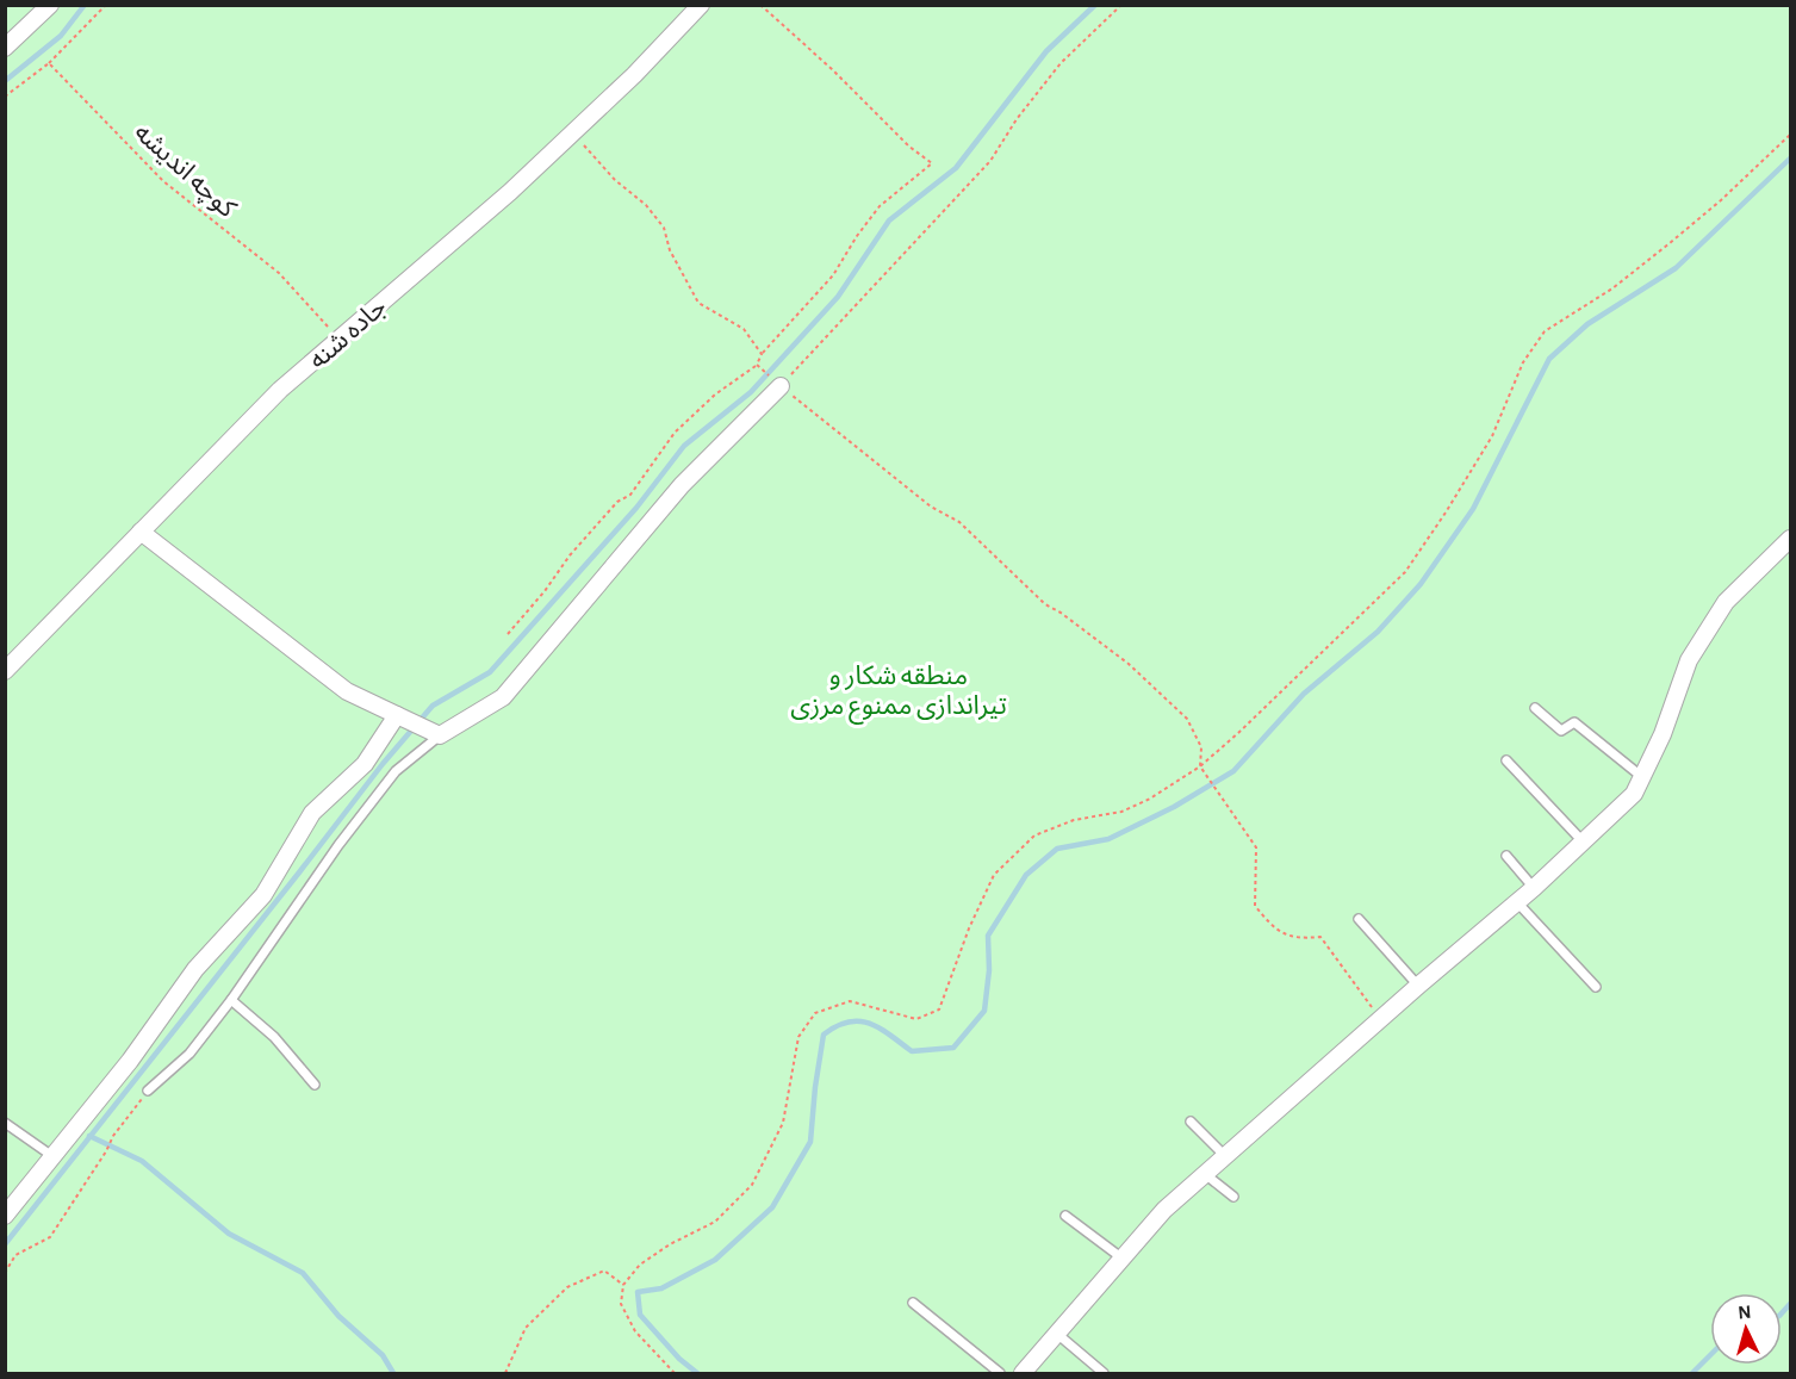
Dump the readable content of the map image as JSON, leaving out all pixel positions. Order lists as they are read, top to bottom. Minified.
{"streets":{"street":["جاده شنه"],"path":["کوچه اندیشه"]},"crossings":[["کوچه اندیشه","جاده شنه"]],"parks":["منطقه شکار و تیراندازی ممنوع مرزی"],"north":"top"}
